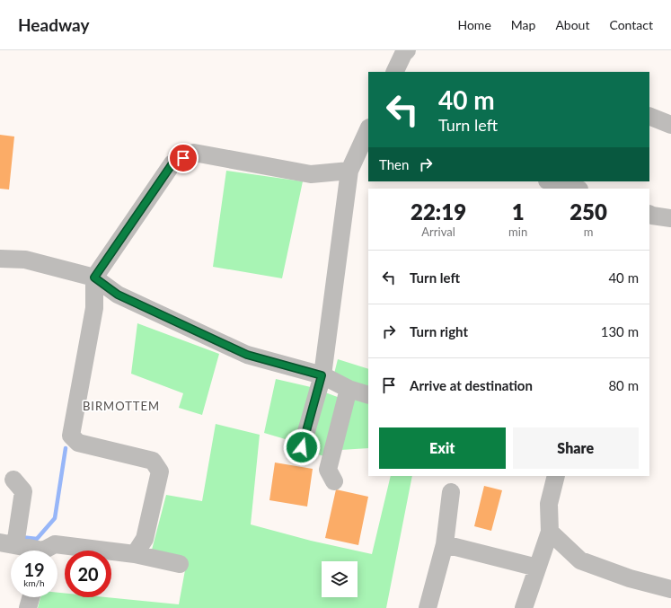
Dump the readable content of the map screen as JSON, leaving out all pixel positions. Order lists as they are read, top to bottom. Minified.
{"districts":["BIRMOTTEM"],"page":{"header":"Headway","nav":["Home","Map","About","Contact"],"turn":["40 m","Turn left"],"then":"Then","eta":["22:19","Arrival","1","min","250","m"],"list":[{"name":"Turn left","value":"40 m"},{"name":"Turn right","value":"130 m"},{"name":"Arrive at destination","value":"80 m"}],"buttons":["Exit","Share"],"speed":"19 km/h","limit":"20"}}
